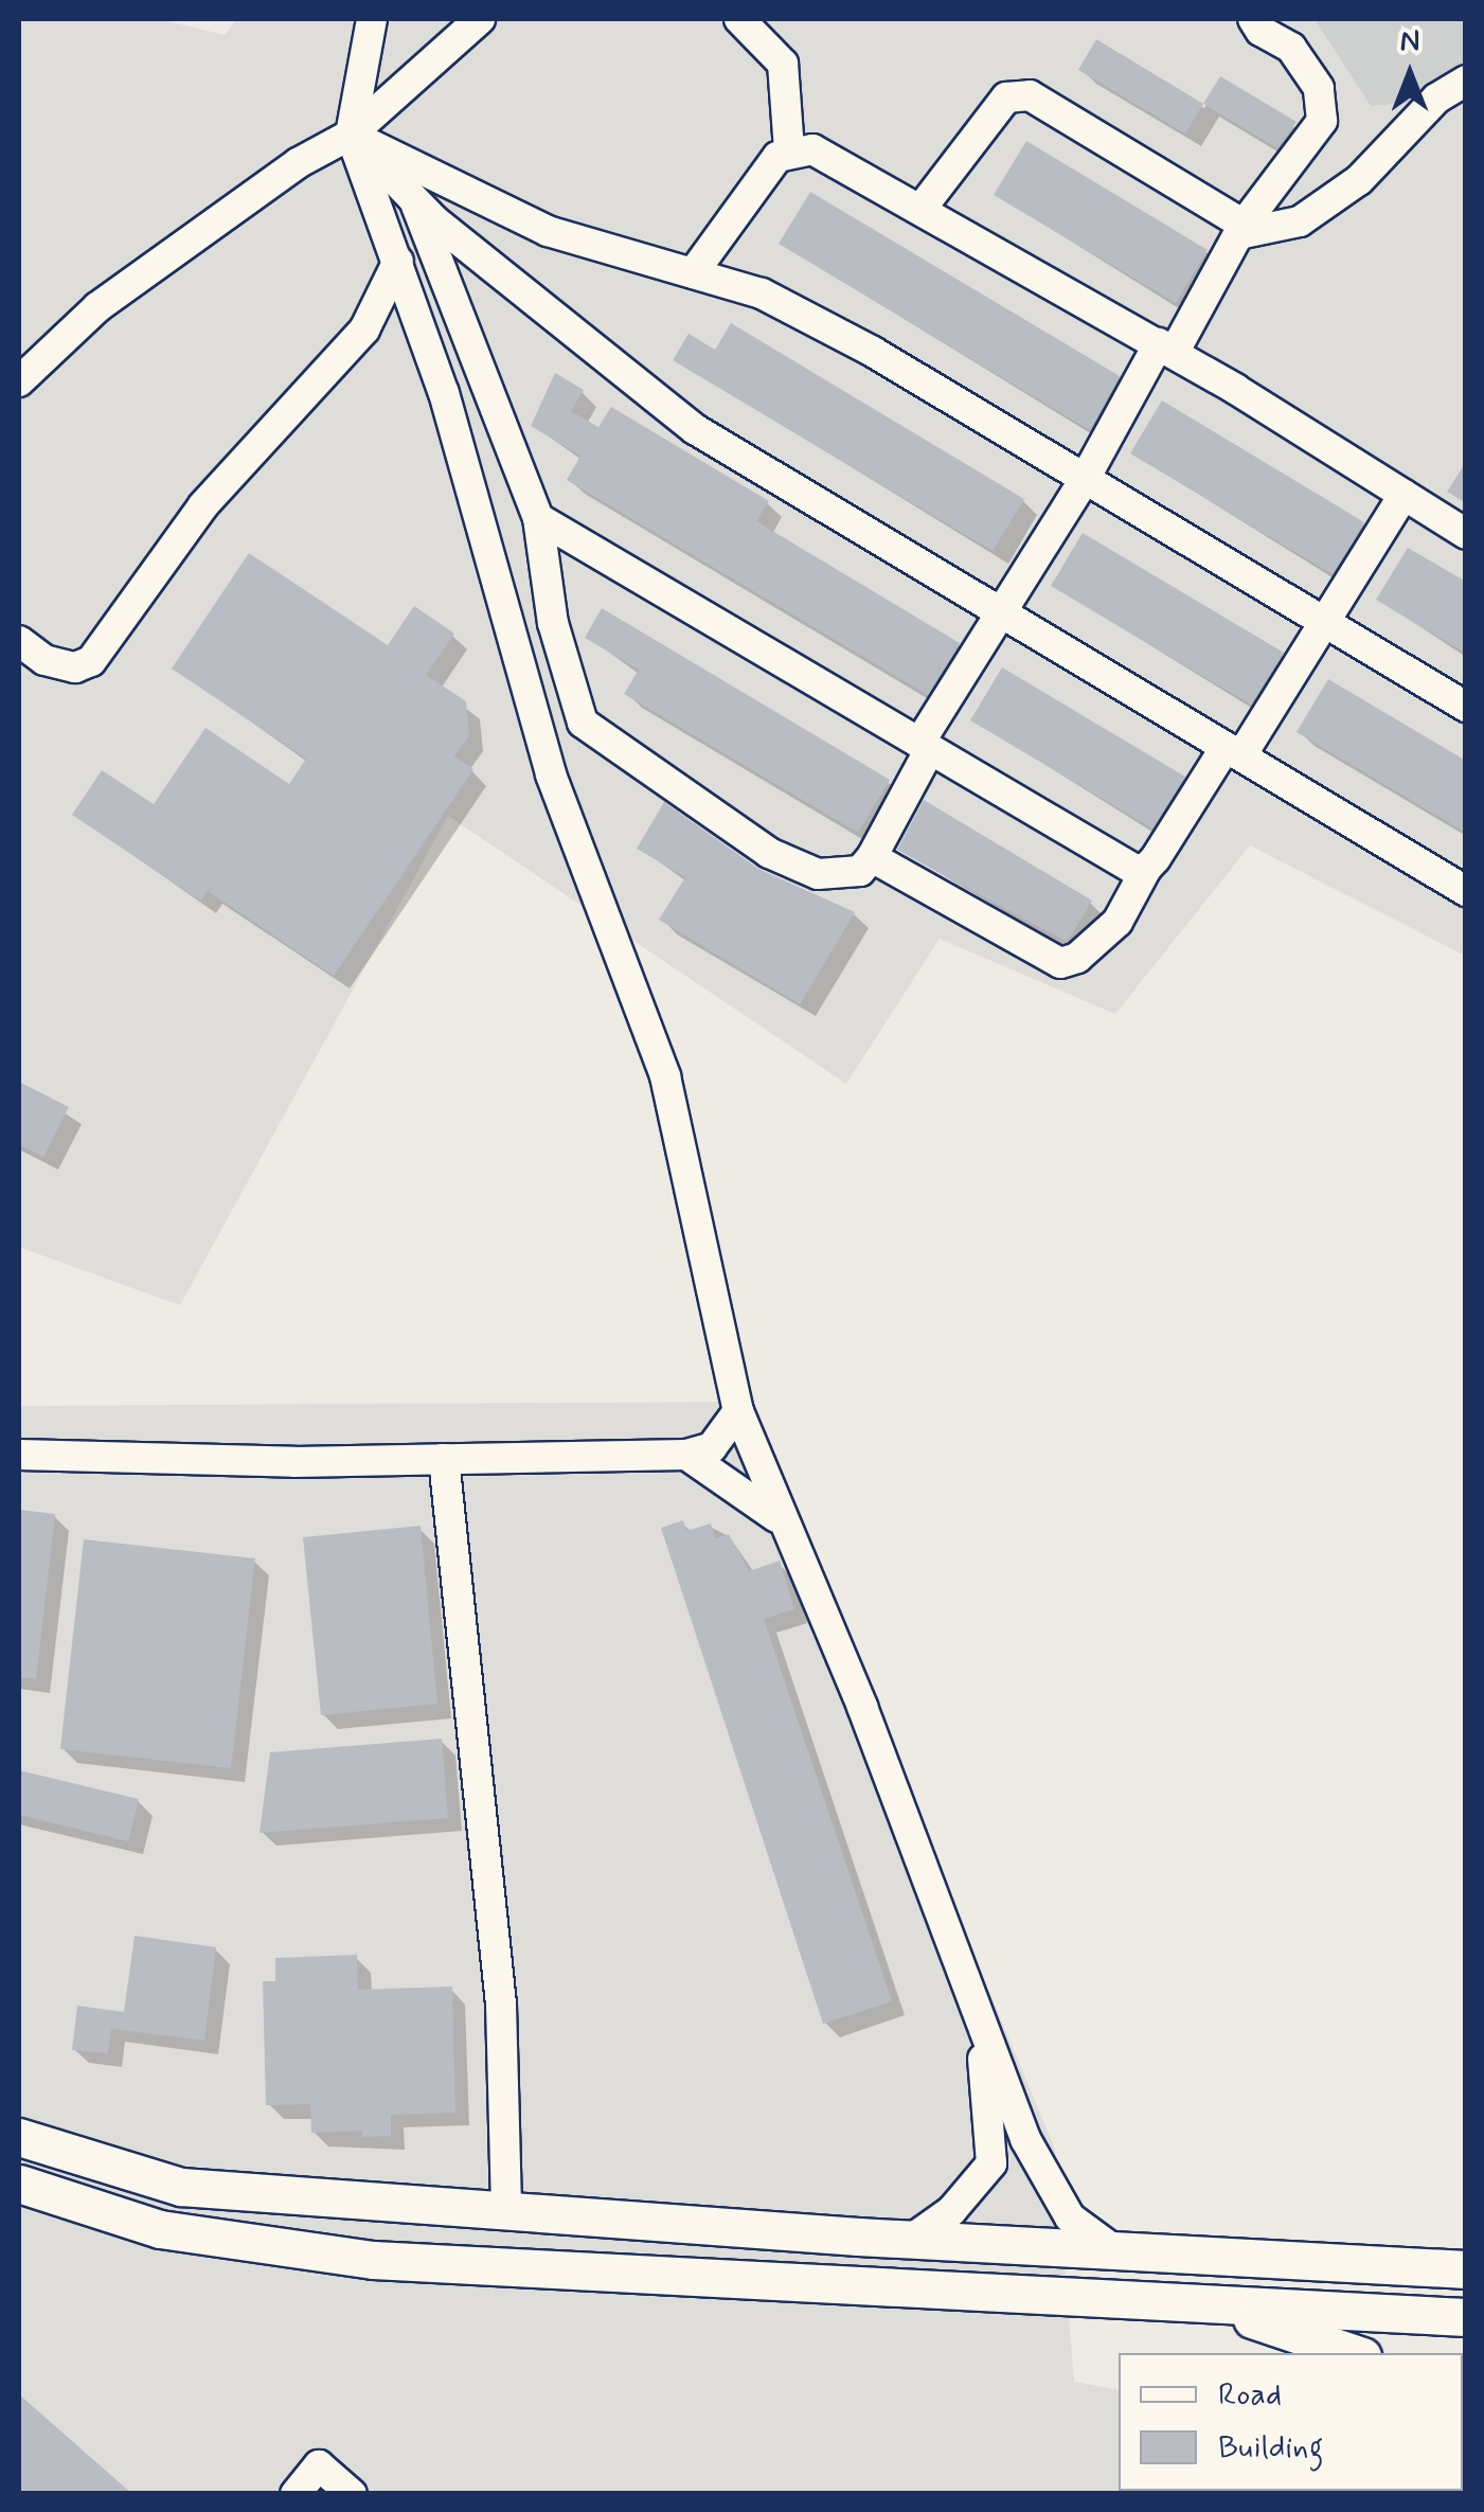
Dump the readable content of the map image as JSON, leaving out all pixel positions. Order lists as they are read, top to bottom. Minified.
{"legend":["Road","Building"],"north":"top"}
